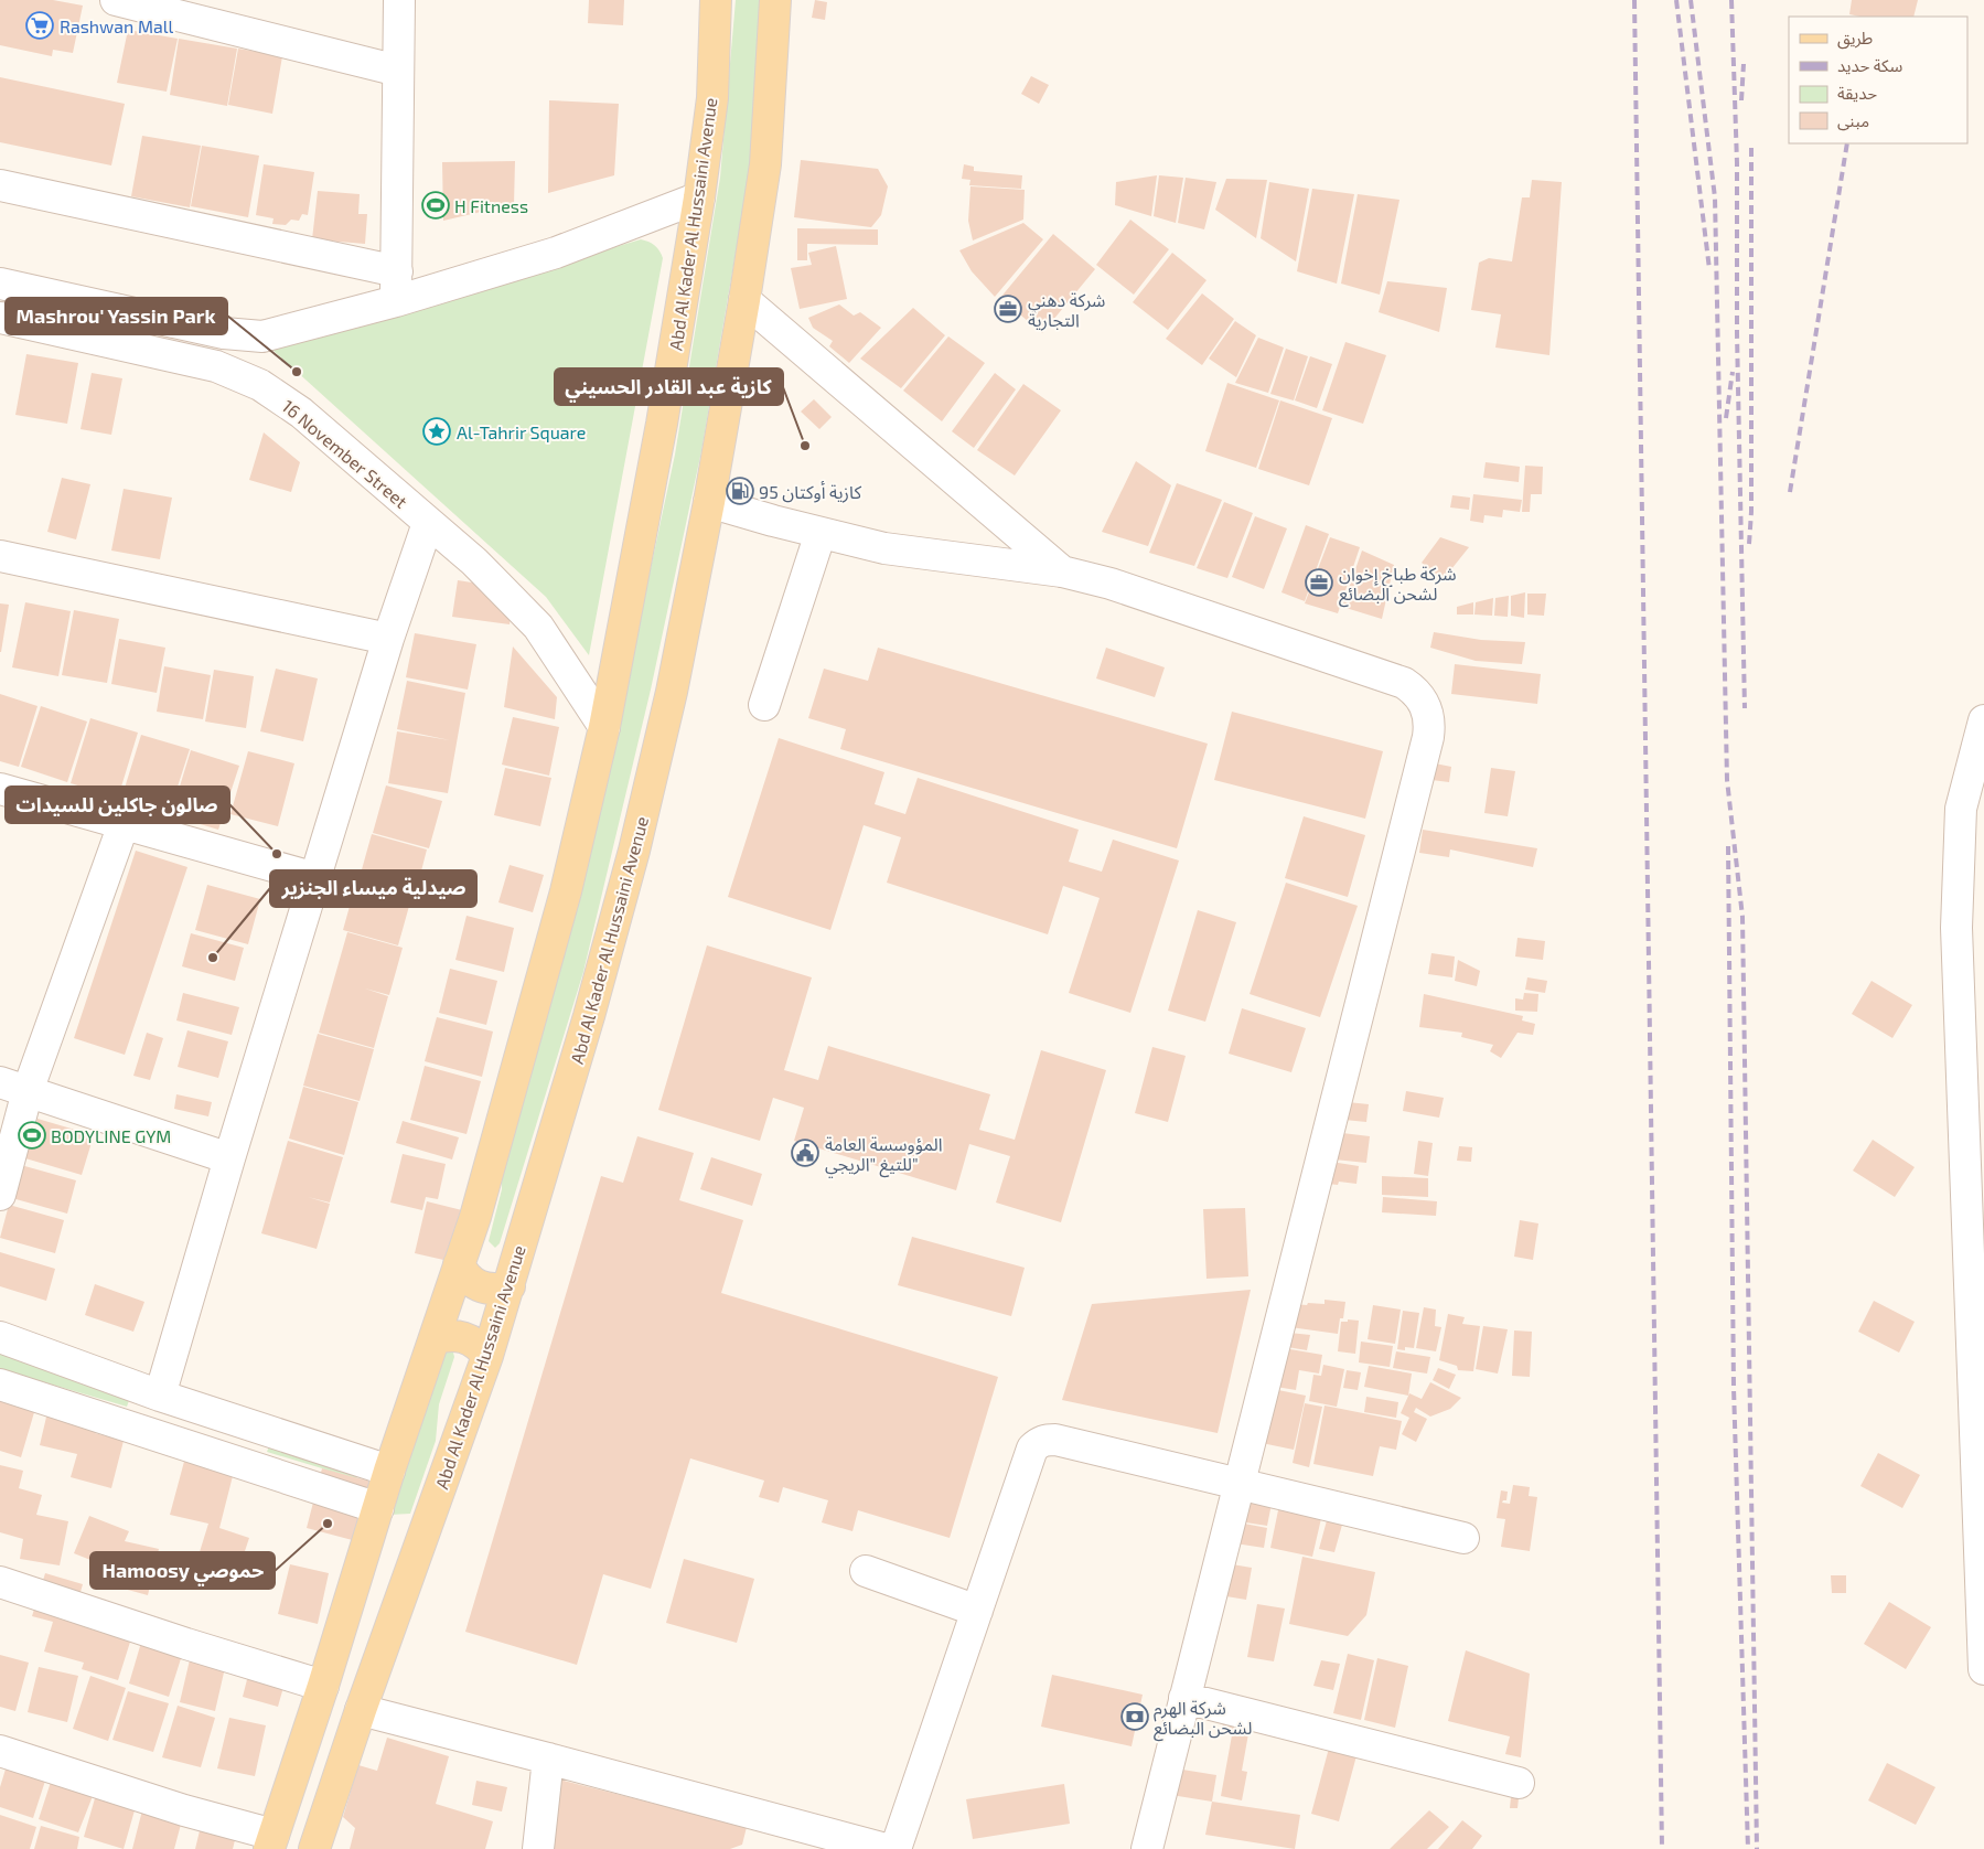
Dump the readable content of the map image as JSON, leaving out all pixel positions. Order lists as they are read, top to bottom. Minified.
{"streets":{"main road":["Abd Al Kader Al Hussaini Avenue"],"street":["16 November Street"]},"crossings":[["Abd Al Kader Al Hussaini Avenue","16 November Street"]],"places":{"supermarket":["Rashwan Mall"],"sports":["H Fitness","BODYLINE GYM"],"office":["شركة دهني التجارية","شركة طباخ إخوان لشحن البضائع"],"other":["Mashrou' Yassin Park","كازية عبد القادر الحسيني","صالون جاكلين للسيدات","صيدلية ميساء الجنزير","Hamoosy حموصي"],"place":["Al-Tahrir Square"],"fuel station":["كازية أوكتان 95"],"public building":["المؤوسسة العامة للتيغ \"الريجي\""],"bank":["شركة الهرم لشحن البضائع"]},"legend":["طريق","سكة حديد","حديقة","مبنى"]}
